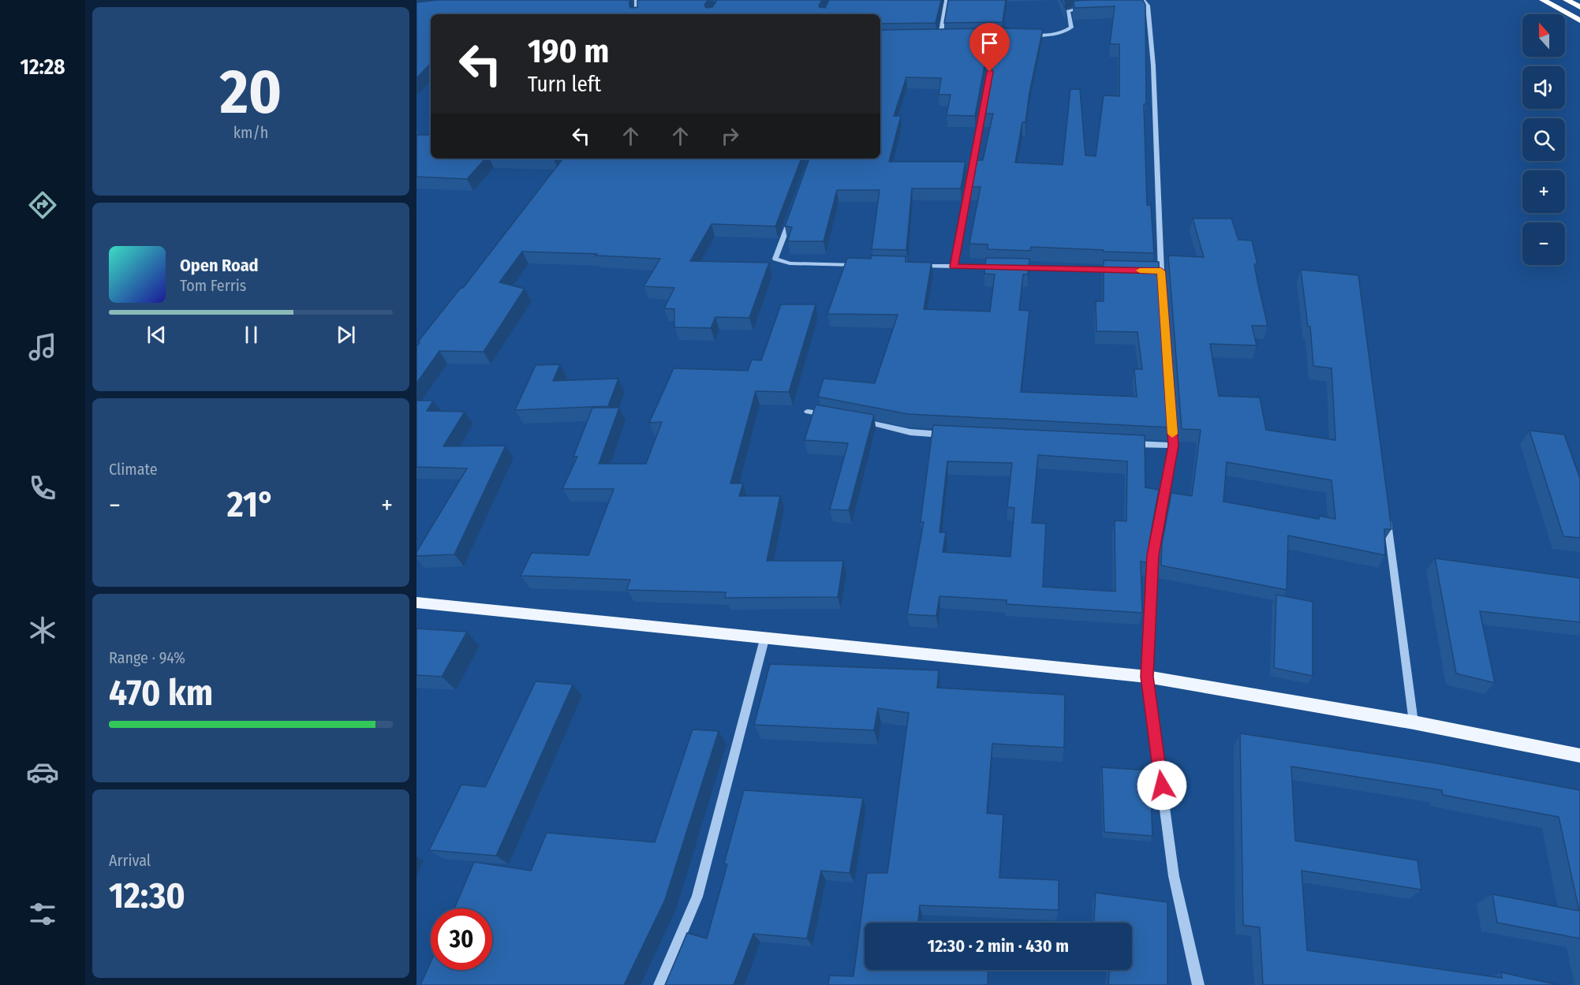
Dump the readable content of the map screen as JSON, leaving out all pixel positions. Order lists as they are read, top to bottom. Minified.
{"north":"top","page":{"tabs":"12:28","tile":[["20","km/h"],"Climate",["Range · 94%","470 km"],["Arrival","12:30"]],"map_buttons":["+","−"],"turn":["190 m","Turn left"],"song":["Open Road","Tom Ferris"],"heat":["−","21°","+"],"limit":"30","trip":"12:30 · 2 min · 430 m"}}
